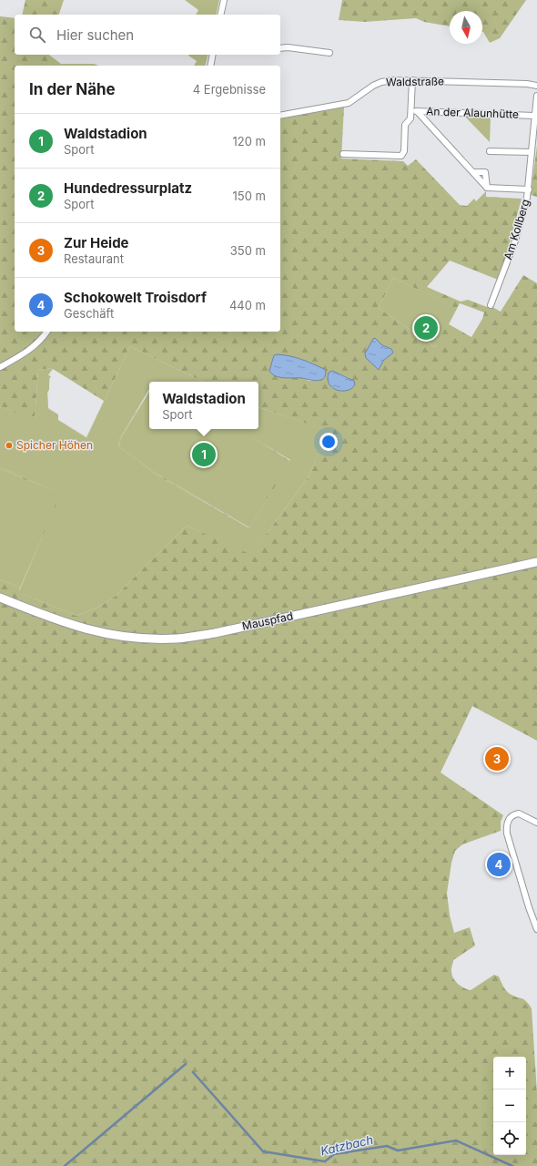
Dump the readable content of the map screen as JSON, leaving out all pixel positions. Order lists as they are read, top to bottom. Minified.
{"streets":{"street":["Waldstraße","An der Alaunhütte","Am Kollberg","Mauspfad"]},"crossings":[["An der Alaunhütte","Am Kollberg"]],"water":["Katzbach"],"places":["Spicher Höhen"],"north":"bottom","page":{"search":"Hier suchen","heading":["In der Nähe","4 Ergebnisse"],"list":[{"mark":"1","name":"Waldstadion","note":"Sport","value":"120 m"},{"mark":"2","name":"Hundedressurplatz","note":"Sport","value":"150 m"},{"mark":"3","name":"Zur Heide","note":"Restaurant","value":"350 m"},{"mark":"4","name":"Schokowelt Troisdorf","note":"Geschäft","value":"440 m"}],"pins":["2","1","3","4"],"popup":["Waldstadion","Sport"],"map_buttons":["+","−"]}}
